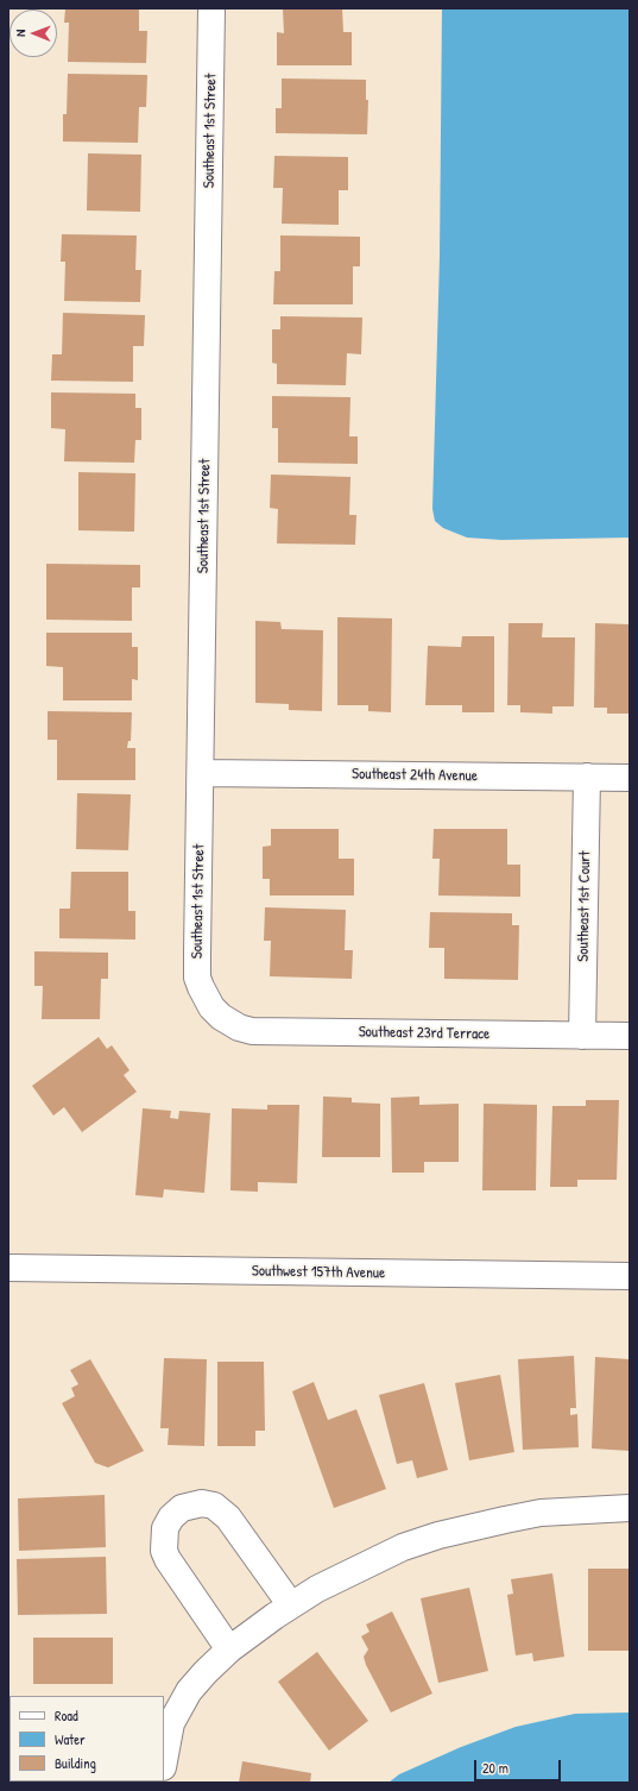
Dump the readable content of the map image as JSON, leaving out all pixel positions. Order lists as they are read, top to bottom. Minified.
{"streets":{"street":["Southeast 1st Street","Southeast 24th Avenue","Southeast 1st Court","Southeast 23rd Terrace","Southwest 157th Avenue"]},"crossings":[["Southeast 1st Street","Southeast 24th Avenue"],["Southeast 1st Street","Southeast 23rd Terrace"],["Southeast 24th Avenue","Southeast 1st Court"],["Southeast 1st Court","Southeast 23rd Terrace"]],"legend":["Road","Water","Building"],"scale_bar":"20 m","north":"left"}
